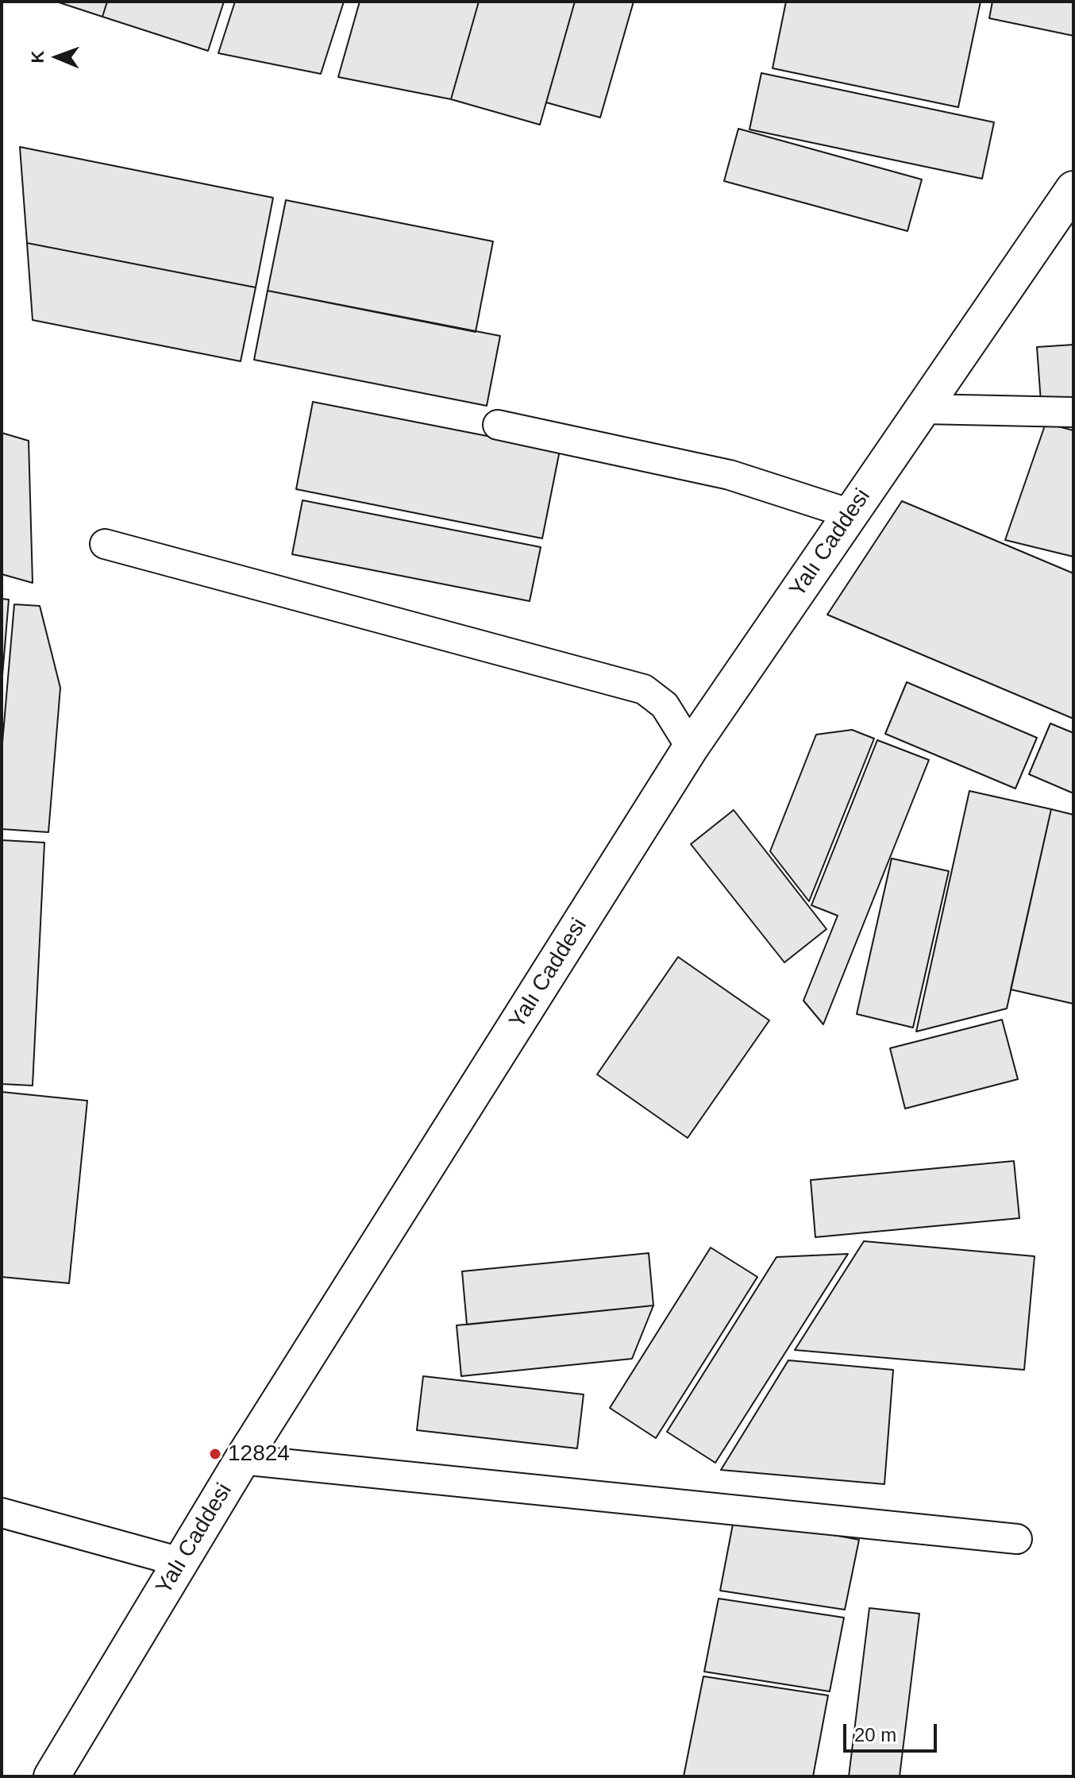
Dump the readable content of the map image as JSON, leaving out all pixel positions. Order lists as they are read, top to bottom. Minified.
{"streets":{"street":["Yalı Caddesi"]},"places":["12824"],"scale_bar":"20 m","north":"left"}
